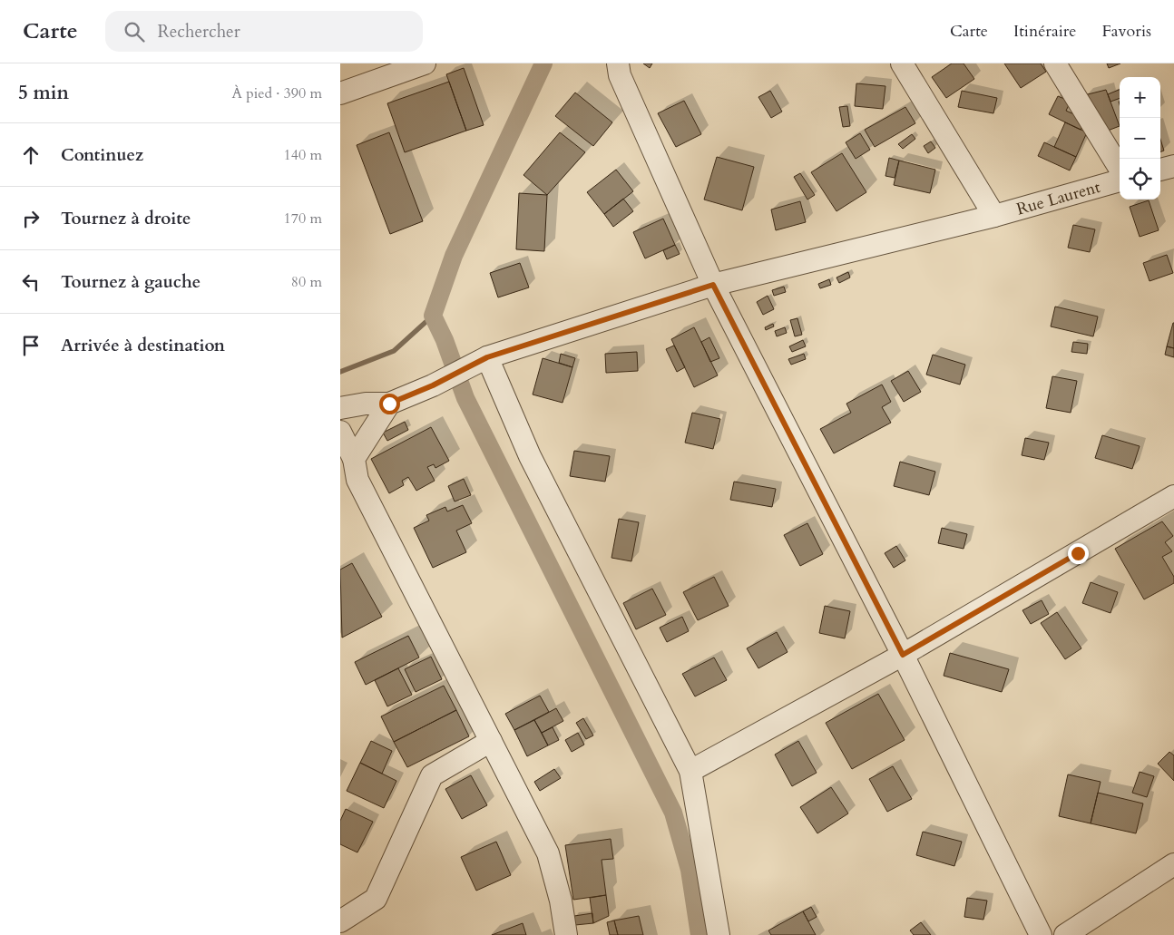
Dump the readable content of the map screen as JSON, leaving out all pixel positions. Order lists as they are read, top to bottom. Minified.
{"streets":{"street":["Rue Laurent"]},"page":{"header":"Carte","search":"Rechercher","nav":["Carte","Itinéraire","Favoris"],"heading":["5 min","À pied · 390 m"],"map_buttons":["+","−"],"list":[["Continuez","140 m"],["Tournez à droite","170 m"],["Tournez à gauche","80 m"],"Arrivée à destination"]}}
